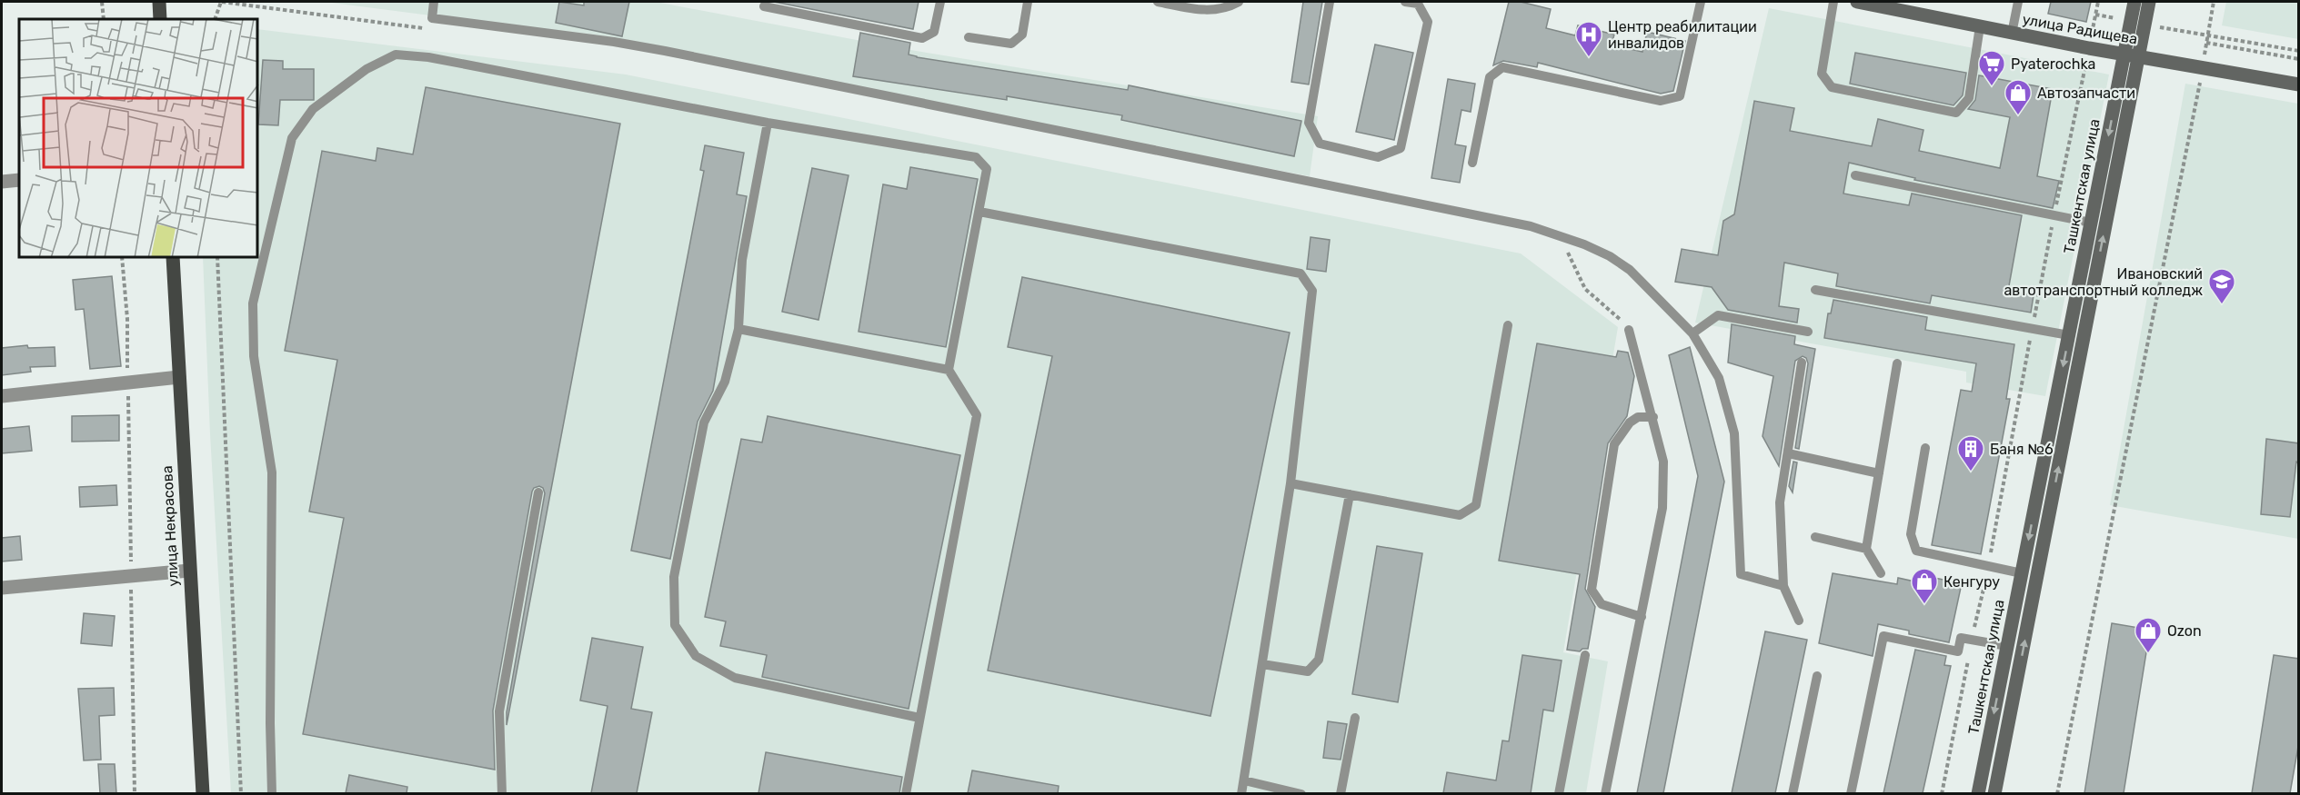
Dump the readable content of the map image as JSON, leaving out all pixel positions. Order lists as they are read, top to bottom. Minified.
{"streets":{"main road":["улица Радищева","Ташкентская улица","улица Некрасова"]},"crossings":[["улица Радищева","Ташкентская улица"]],"places":{"hospital":["Центр реабилитации инвалидов"],"supermarket":["Pyaterochka"],"shop":["Автозапчасти","Кенгуру","Ozon"],"school or university":["Ивановский автотранспортный колледж"],"building":["Баня №6"]}}
